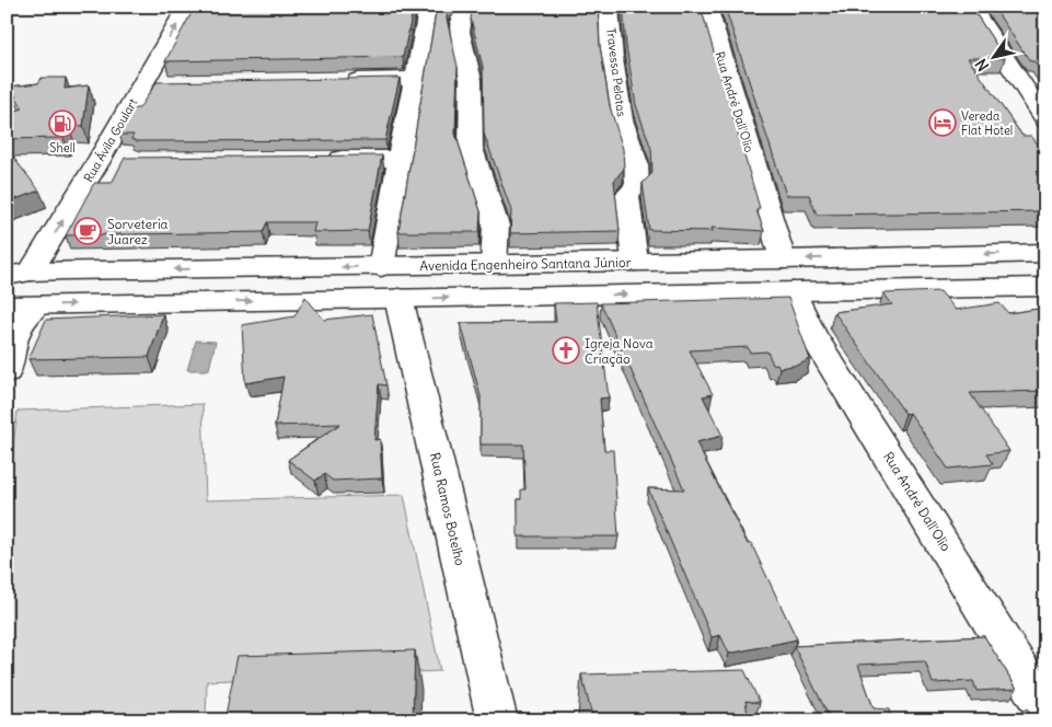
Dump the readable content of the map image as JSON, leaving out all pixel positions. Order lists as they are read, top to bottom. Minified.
{"streets":{"street":["Travessa Pelotas","Rua André Dall'Olio","Rua Ávila Goulart","Avenida Engenheiro Santana Júnior","Rua Ramos Botelho"]},"crossings":[["Travessa Pelotas","Avenida Engenheiro Santana Júnior"],["Rua André Dall'Olio","Avenida Engenheiro Santana Júnior"],["Rua Ávila Goulart","Avenida Engenheiro Santana Júnior"]],"places":{"hotel":["Vereda Flat Hotel"],"fuel station":["Shell"],"cafe":["Sorveteria Juarez"],"church":["Igreja Nova Criação"]},"north":"bottom left"}
